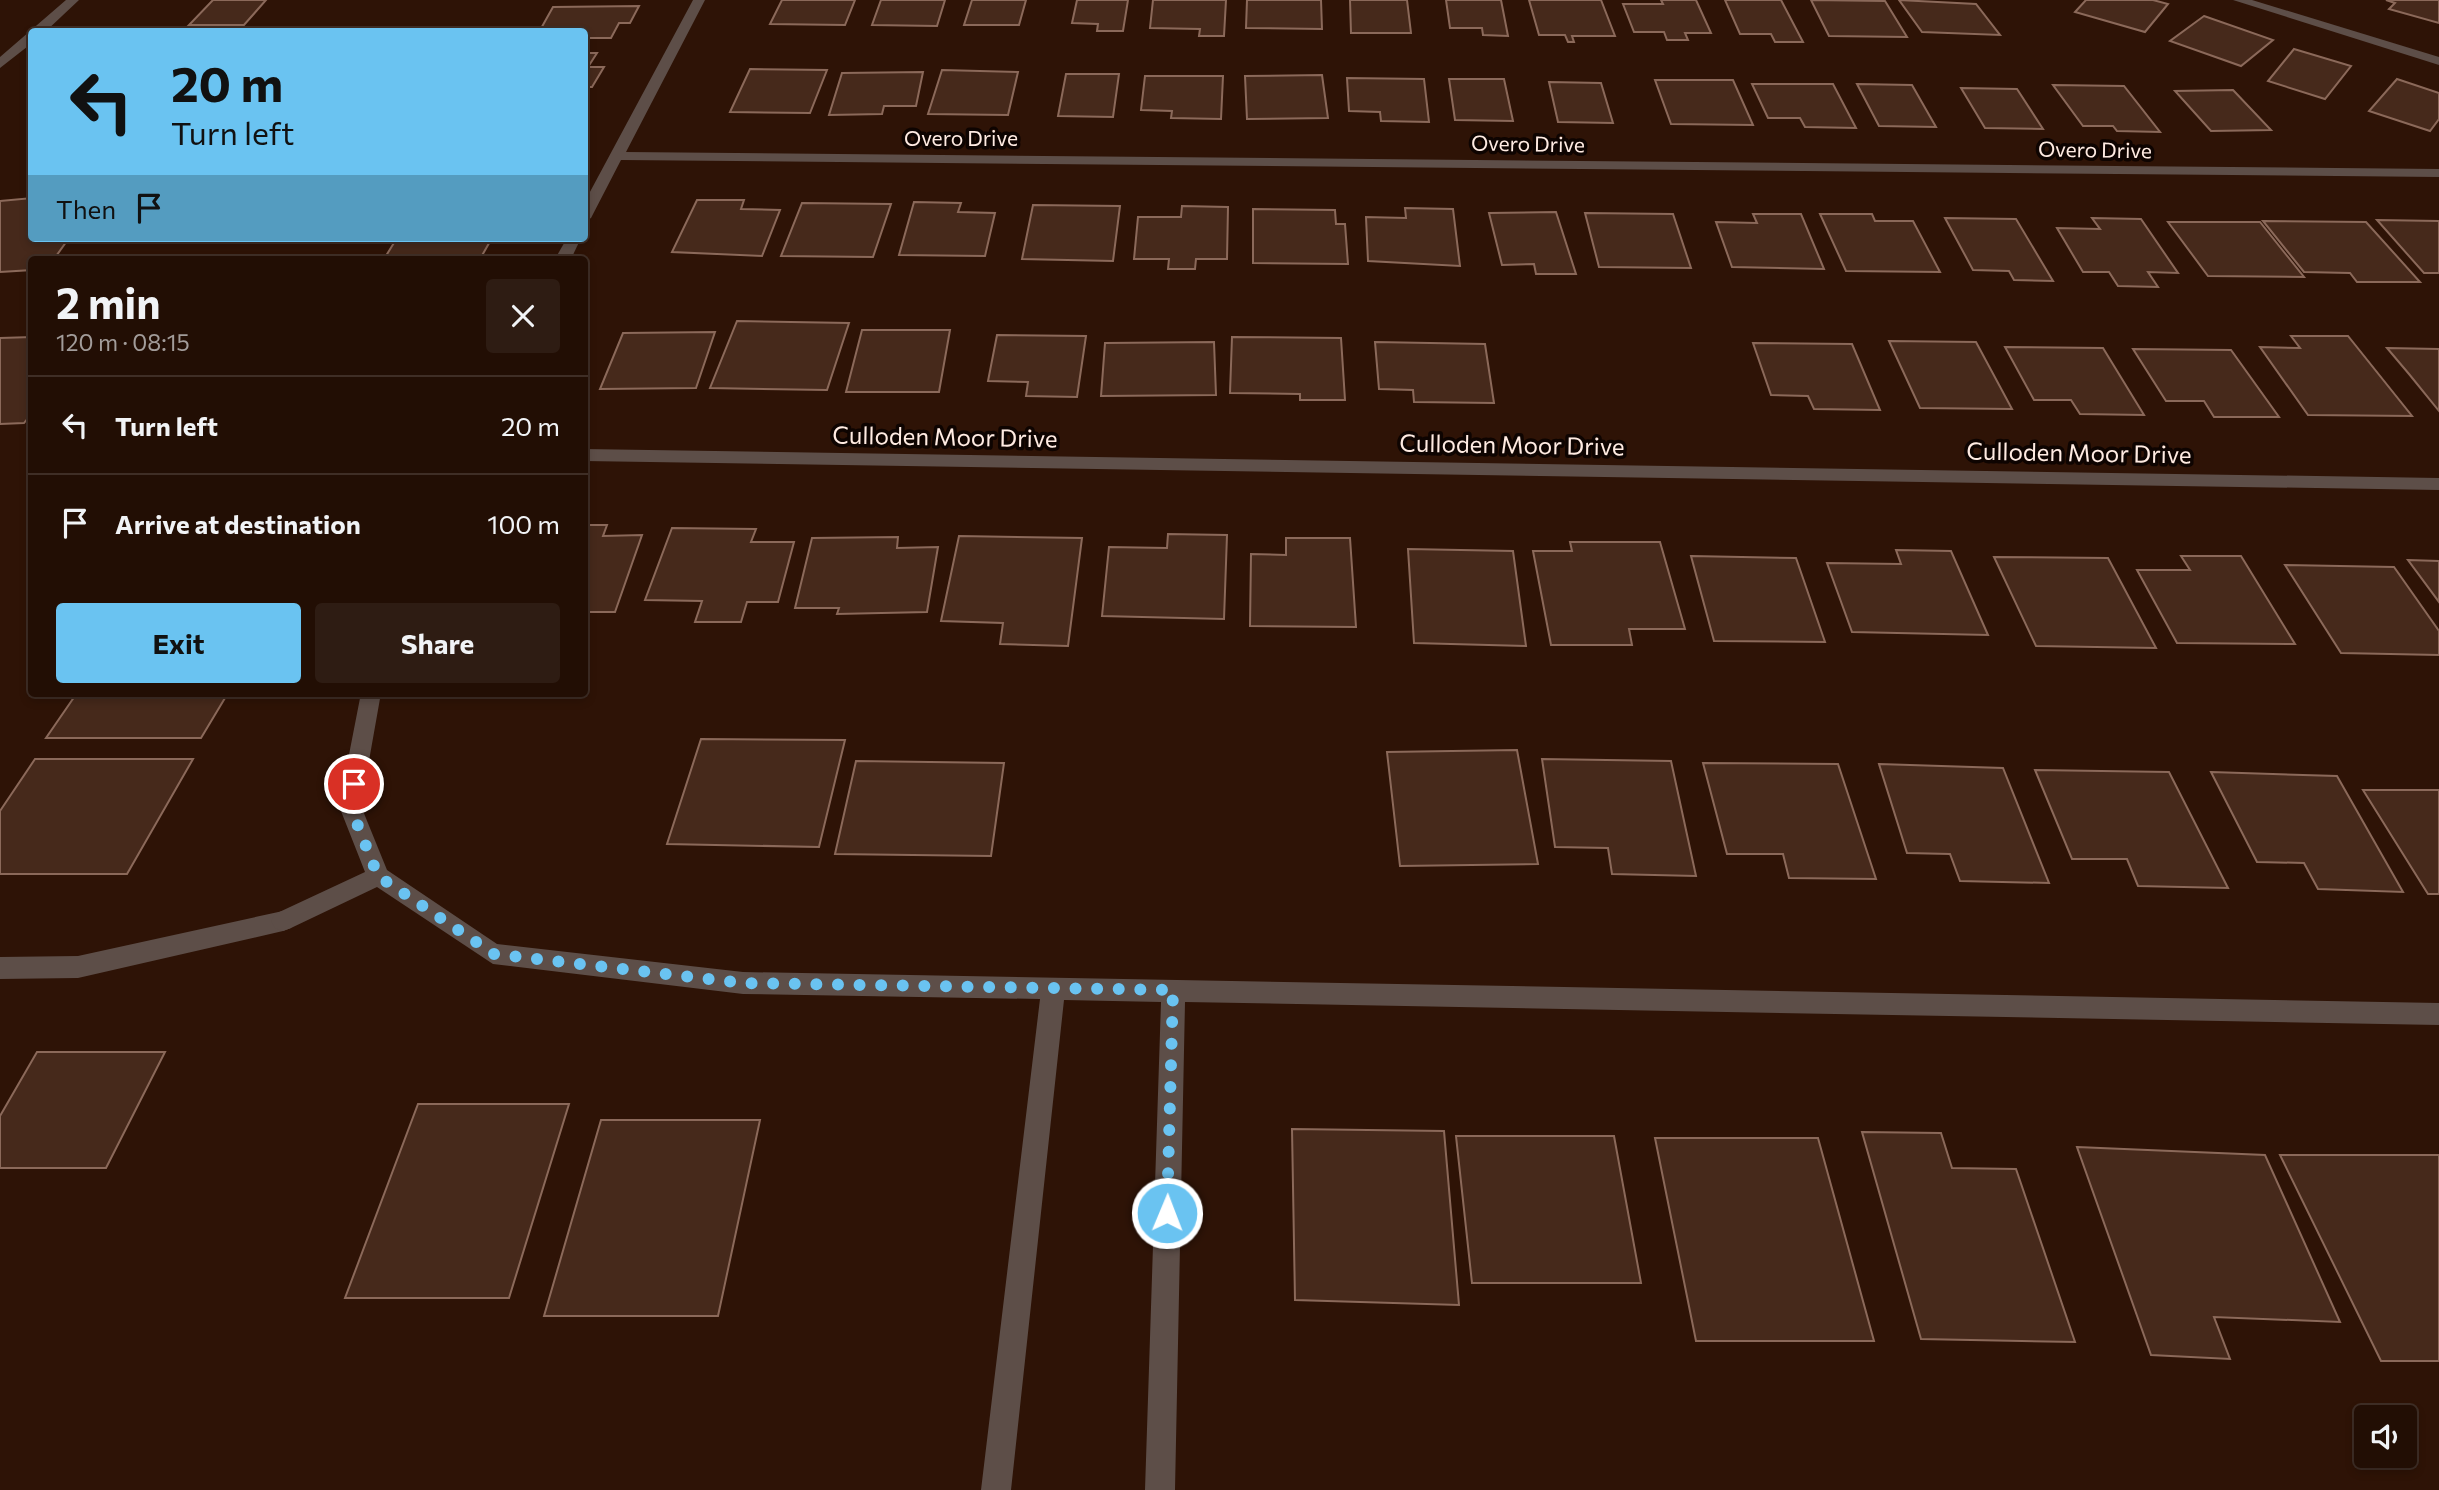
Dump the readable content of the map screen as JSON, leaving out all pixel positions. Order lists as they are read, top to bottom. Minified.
{"streets":{"street":["Overo Drive","Culloden Moor Drive"]},"page":{"turn":["20 m","Turn left"],"then":"Then","heading":["2 min","120 m · 08:15"],"list":[{"name":"Turn left","value":"20 m"},{"name":"Arrive at destination","value":"100 m"}],"buttons":["Exit","Share"]}}
